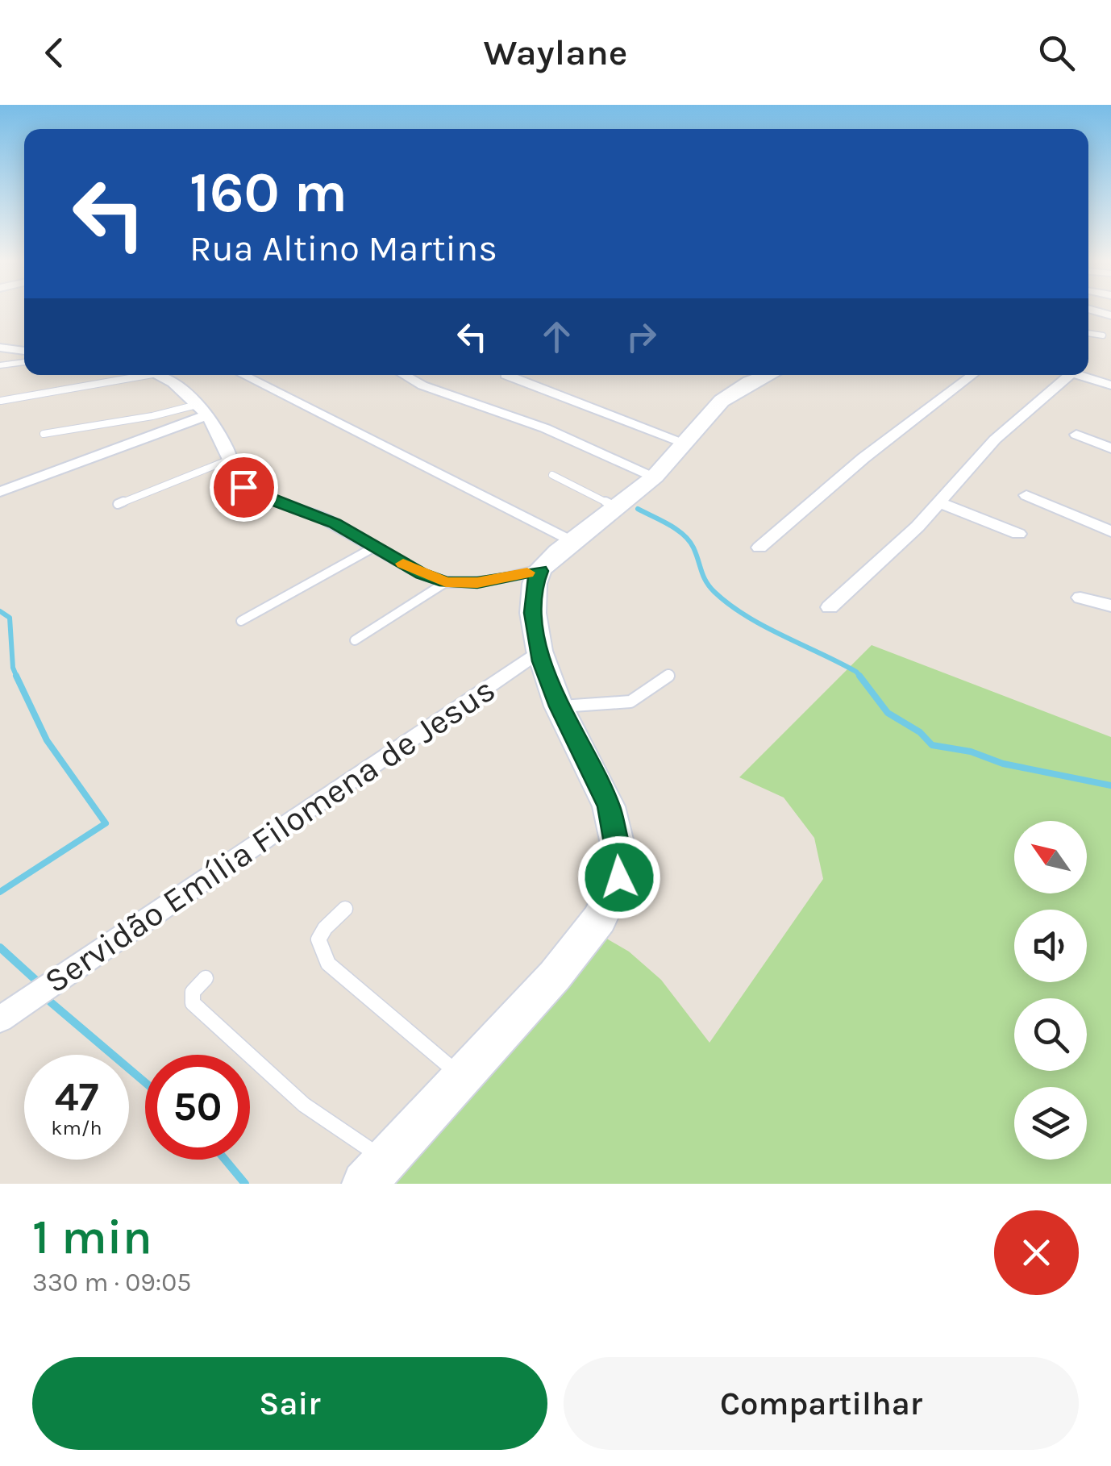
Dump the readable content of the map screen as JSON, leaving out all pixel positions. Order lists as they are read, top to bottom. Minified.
{"streets":{"street":["Servidão Emília Filomena de Jesus"]},"north":"top left","page":{"header":"Waylane","turn":["160 m","Rua Altino Martins"],"speed":"47 km/h","limit":"50","heading":["1 min","330 m · 09:05"],"buttons":["Sair","Compartilhar"]}}
